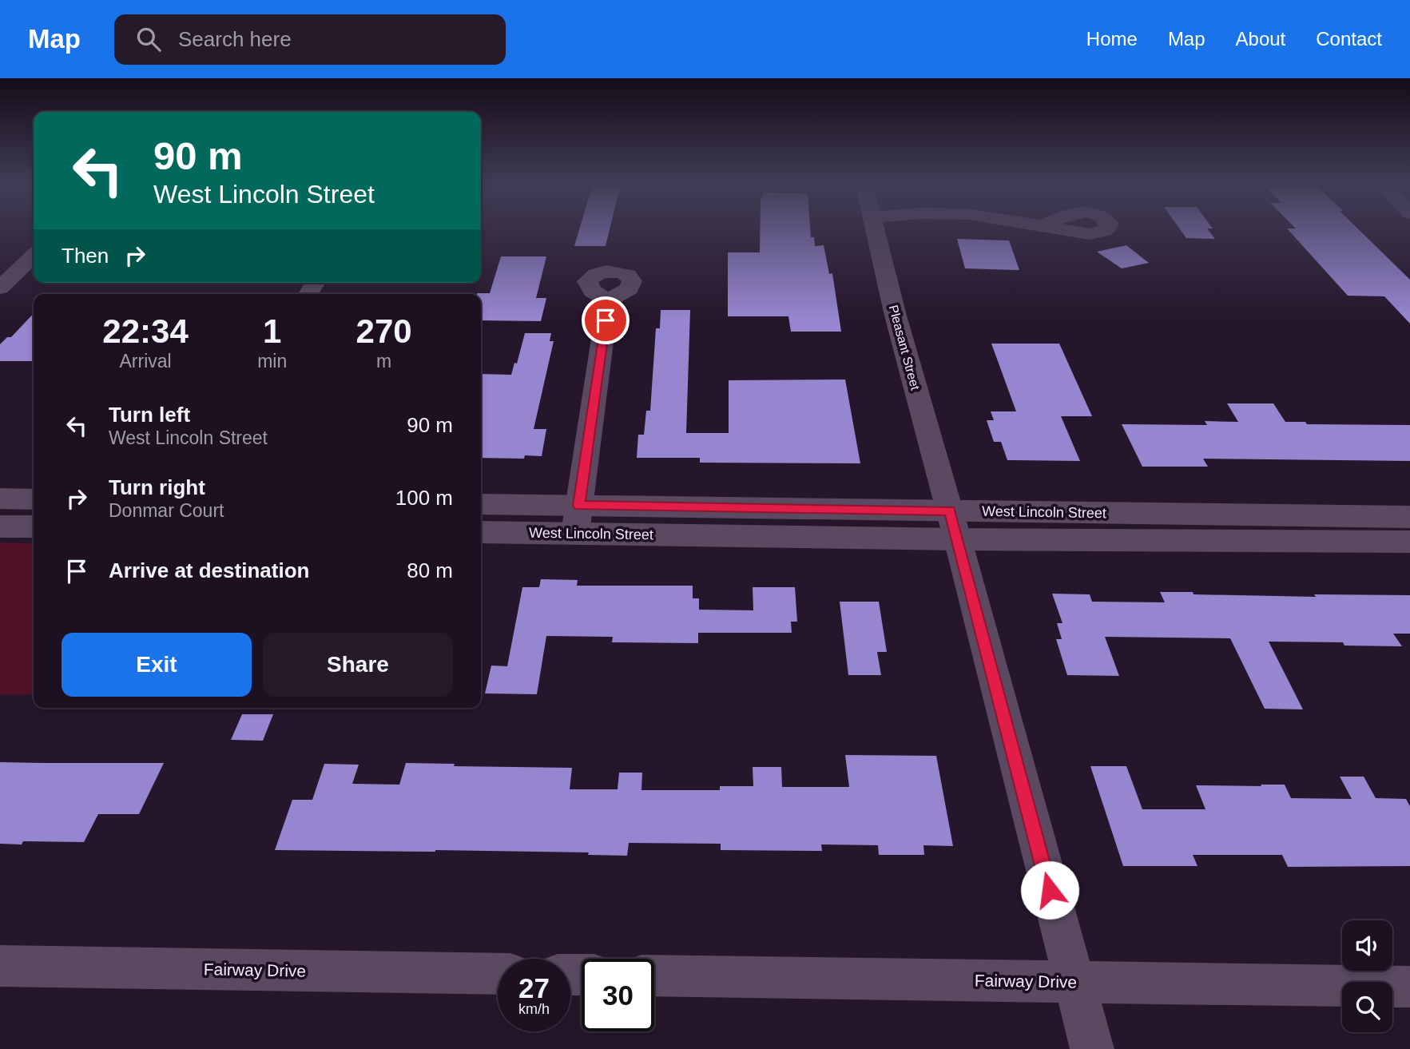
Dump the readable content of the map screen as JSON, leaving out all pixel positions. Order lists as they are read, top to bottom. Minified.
{"streets":{"street":["Pleasant Street","West Lincoln Street","Fairway Drive"]},"crossings":[["Pleasant Street","West Lincoln Street"],["Pleasant Street","Fairway Drive"]],"page":{"header":"Map","search":"Search here","nav":["Home","Map","About","Contact"],"turn":["90 m","West Lincoln Street"],"then":"Then","eta":["22:34","Arrival","1","min","270","m"],"list":[{"name":"Turn left","note":"West Lincoln Street","value":"90 m"},{"name":"Turn right","note":"Donmar Court","value":"100 m"},{"name":"Arrive at destination","value":"80 m"}],"buttons":["Exit","Share"],"speed":"27 km/h","limit":"30"}}
